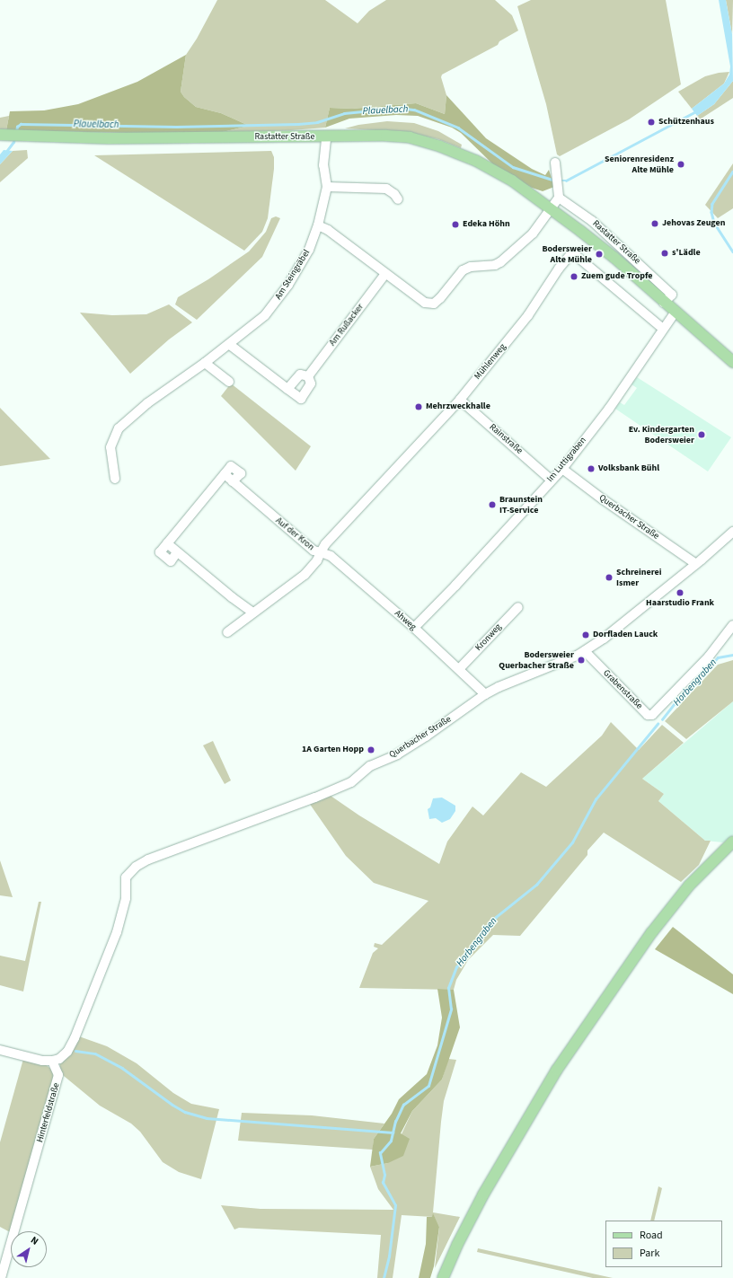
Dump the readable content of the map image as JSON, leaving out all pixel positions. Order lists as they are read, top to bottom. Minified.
{"streets":{"main road":["Rastatter Straße"],"street":["Am Steingräbel","Am Rußacker","Mühlenweg","Rainstraße","Im Luttigraben","Querbacher Straße","Auf der Kron","Ahweg","Kronweg","Grabenstraße","Hinterfeldstraße"]},"crossings":[["Rastatter Straße","Am Steingräbel"],["Rastatter Straße","Im Luttigraben"],["Mühlenweg","Rainstraße"],["Mühlenweg","Im Luttigraben"],["Mühlenweg","Auf der Kron"],["Mühlenweg","Ahweg"],["Rainstraße","Im Luttigraben"],["Im Luttigraben","Querbacher Straße"],["Im Luttigraben","Ahweg"],["Querbacher Straße","Ahweg"],["Querbacher Straße","Grabenstraße"],["Querbacher Straße","Hinterfeldstraße"],["Auf der Kron","Ahweg"],["Ahweg","Kronweg"]],"water":["Plauelbach","Horbengraben"],"places":["Schützenhaus","Seniorenresidenz Alte Mühle","Jehovas Zeugen","Edeka Höhn","s'Lädle","Bodersweier Alte Mühle","Zuem gude Tropfe","Mehrzweckhalle","Ev. Kindergarten Bodersweier","Volksbank Bühl","Braunstein IT-Service","Schreinerei Ismer","Haarstudio Frank","Dorfladen Lauck","Bodersweier Querbacher Straße","1A Garten Hopp"],"legend":["Road","Park"],"north":"top right"}
